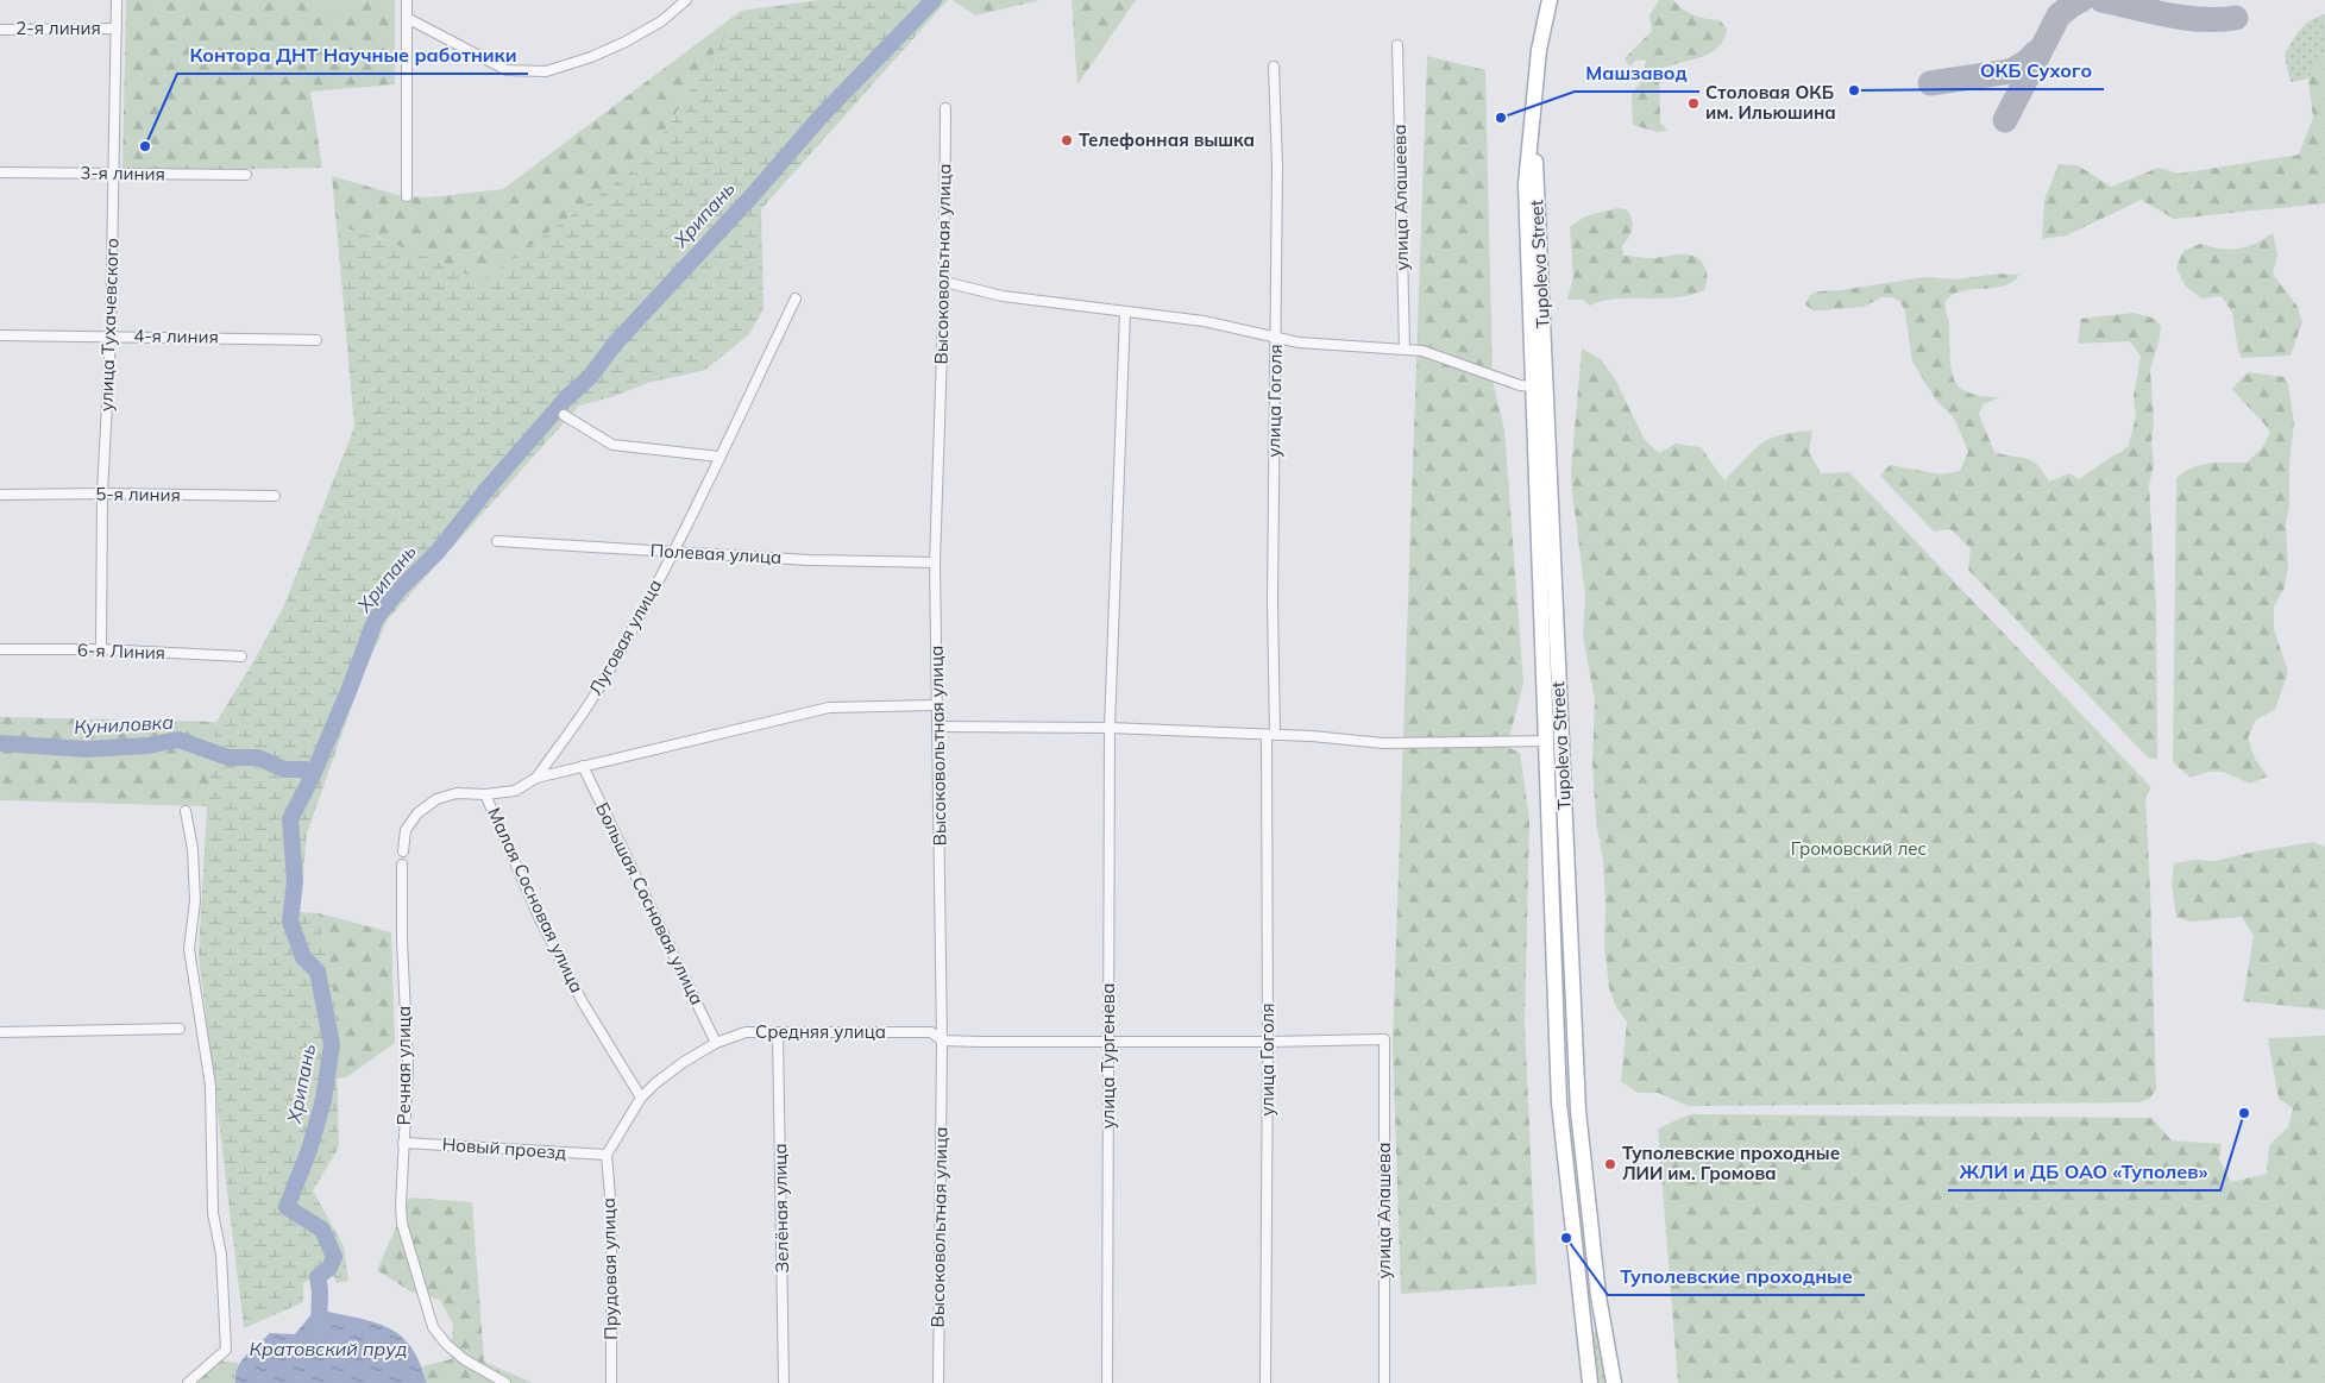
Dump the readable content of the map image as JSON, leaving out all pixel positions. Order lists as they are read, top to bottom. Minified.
{"streets":{"main road":["Tupoleva Street"],"street":["2-я линия","3-я линия","улица Алашеева","Высоковольтная улица","улица Тухачевского","4-я линия","улица Гоголя","5-я линия","Полевая улица","Луговая улица","6-я Линия","Малая Сосновая улица","Большая Сосновая улица","Средняя улица","улица Тургенева","Речная улица","Новый проезд","Зелёная улица","улица Алашева","Прудовая улица"]},"crossings":[["2-я линия","улица Тухачевского"],["3-я линия","улица Тухачевского"],["Высоковольтная улица","Полевая улица"],["Высоковольтная улица","Средняя улица"],["улица Тухачевского","4-я линия"],["улица Тухачевского","5-я линия"],["улица Тухачевского","6-я Линия"],["улица Гоголя","Средняя улица"],["Полевая улица","Луговая улица"],["Малая Сосновая улица","Средняя улица"],["Большая Сосновая улица","Средняя улица"],["Средняя улица","улица Тургенева"],["Средняя улица","Новый проезд"],["Средняя улица","Зелёная улица"],["Средняя улица","улица Алашева"],["Средняя улица","Прудовая улица"],["Речная улица","Новый проезд"],["Новый проезд","Прудовая улица"]],"water":["Хрипань","Куниловка","Кратовский пруд"],"parks":["Громовский лес"],"places":["ОКБ Сухого","Столовая ОКБ им. Ильюшина","Машзавод","Телефонная вышка","Контора ДНТ Научные работники","ЖЛИ и ДБ ОАО «Туполев»","Туполевские проходные ЛИИ им. Громова","Туполевские проходные"]}
